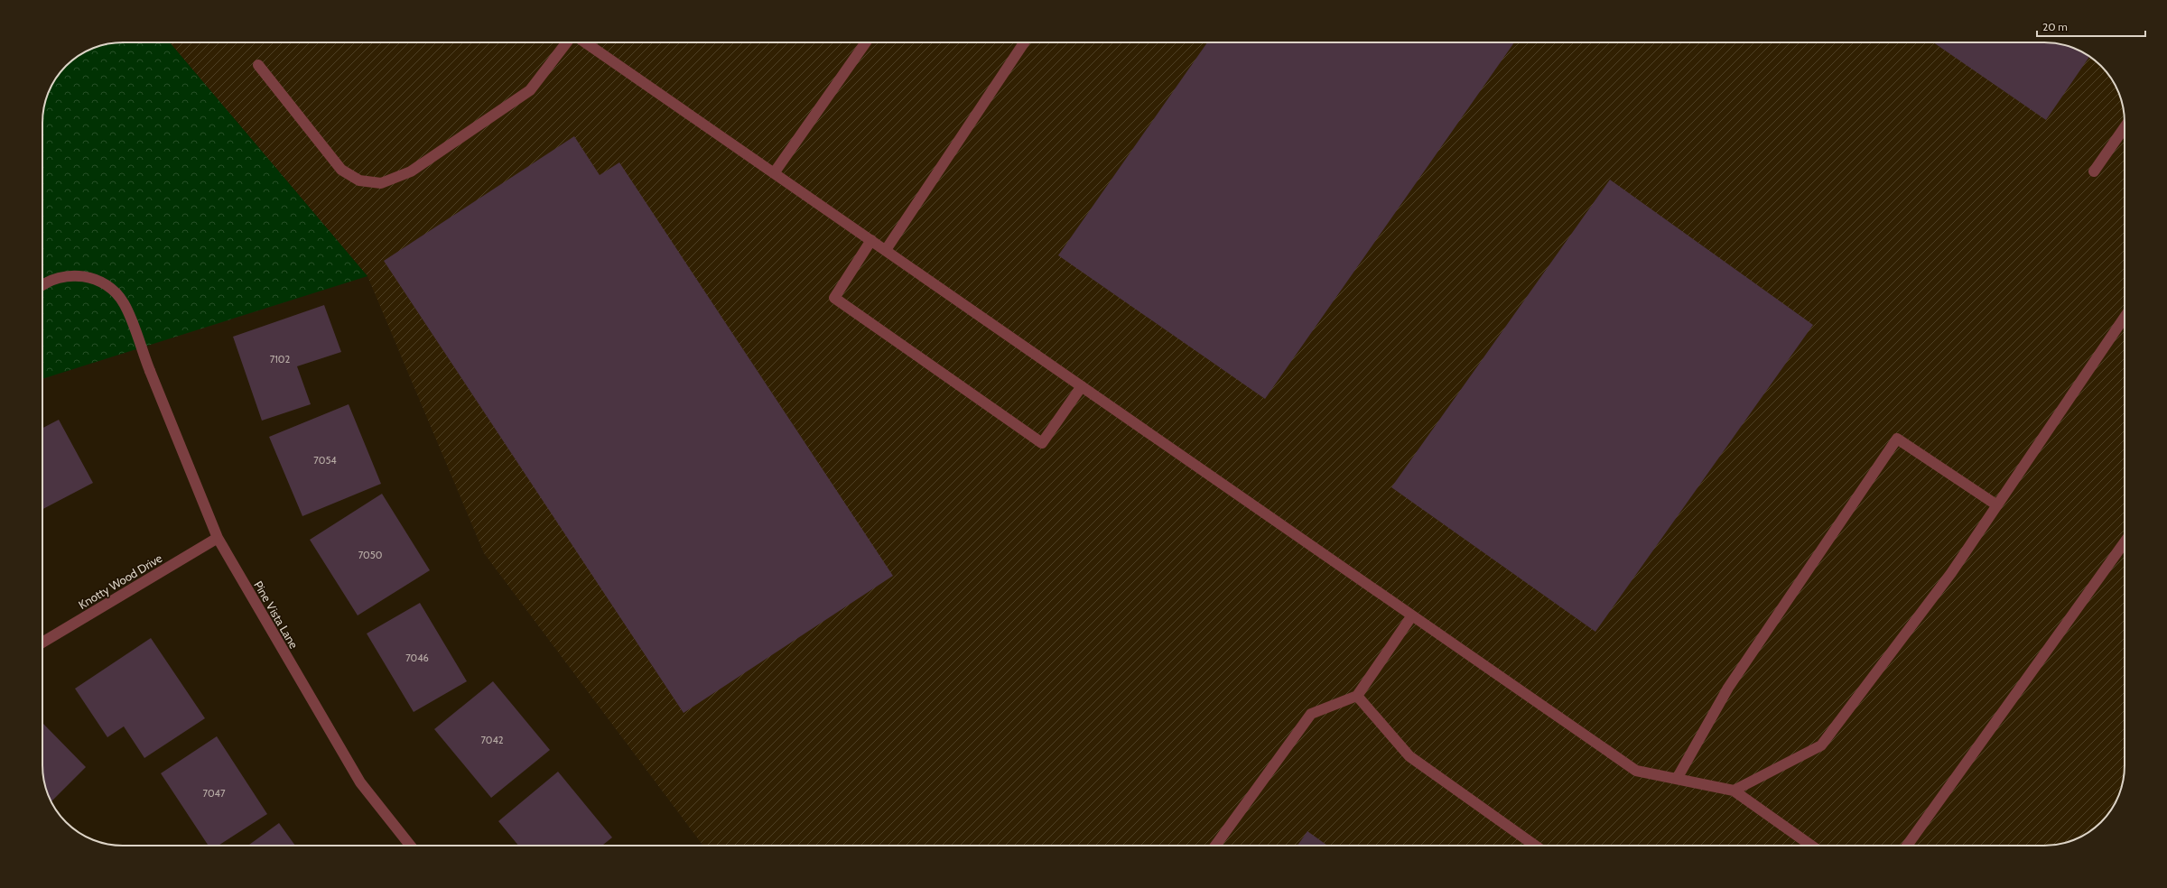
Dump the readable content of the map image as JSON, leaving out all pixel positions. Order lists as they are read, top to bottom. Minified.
{"streets":{"street":["Knotty Wood Drive","Pine Vista Lane"]},"crossings":[["Knotty Wood Drive","Pine Vista Lane"]],"house_numbers":["7102","7054","7050","7046","7042","7047"],"scale_bar":"20 m"}
